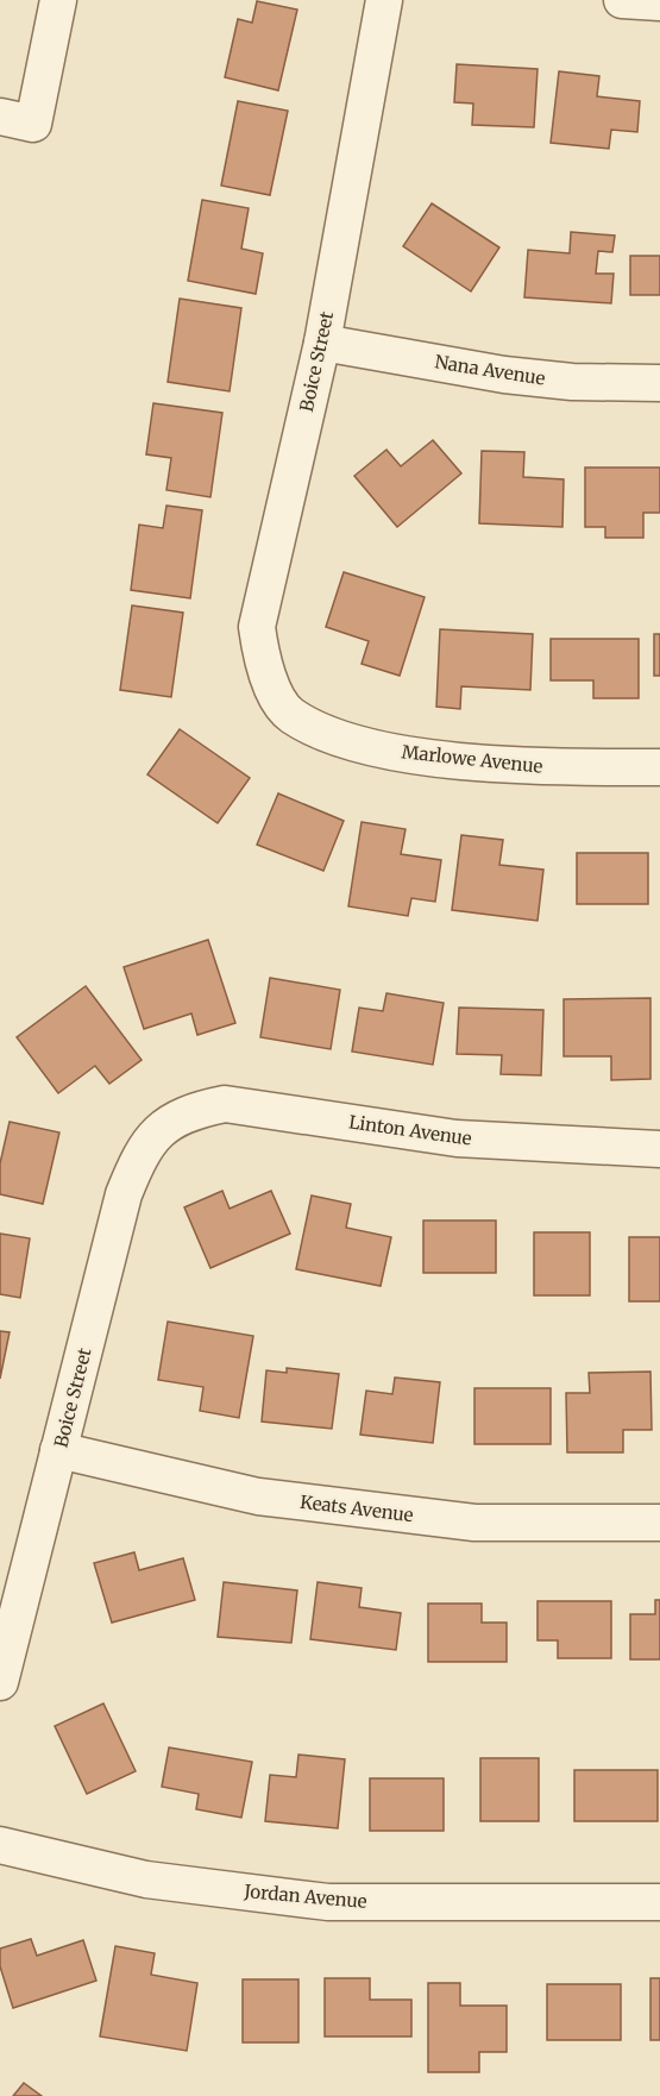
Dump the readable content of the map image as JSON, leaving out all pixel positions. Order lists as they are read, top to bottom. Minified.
{"streets":{"street":["Boice Street","Nana Avenue","Marlowe Avenue","Linton Avenue","Keats Avenue","Jordan Avenue"]},"crossings":[["Boice Street","Nana Avenue"],["Boice Street","Marlowe Avenue"],["Boice Street","Linton Avenue"],["Boice Street","Keats Avenue"]]}
